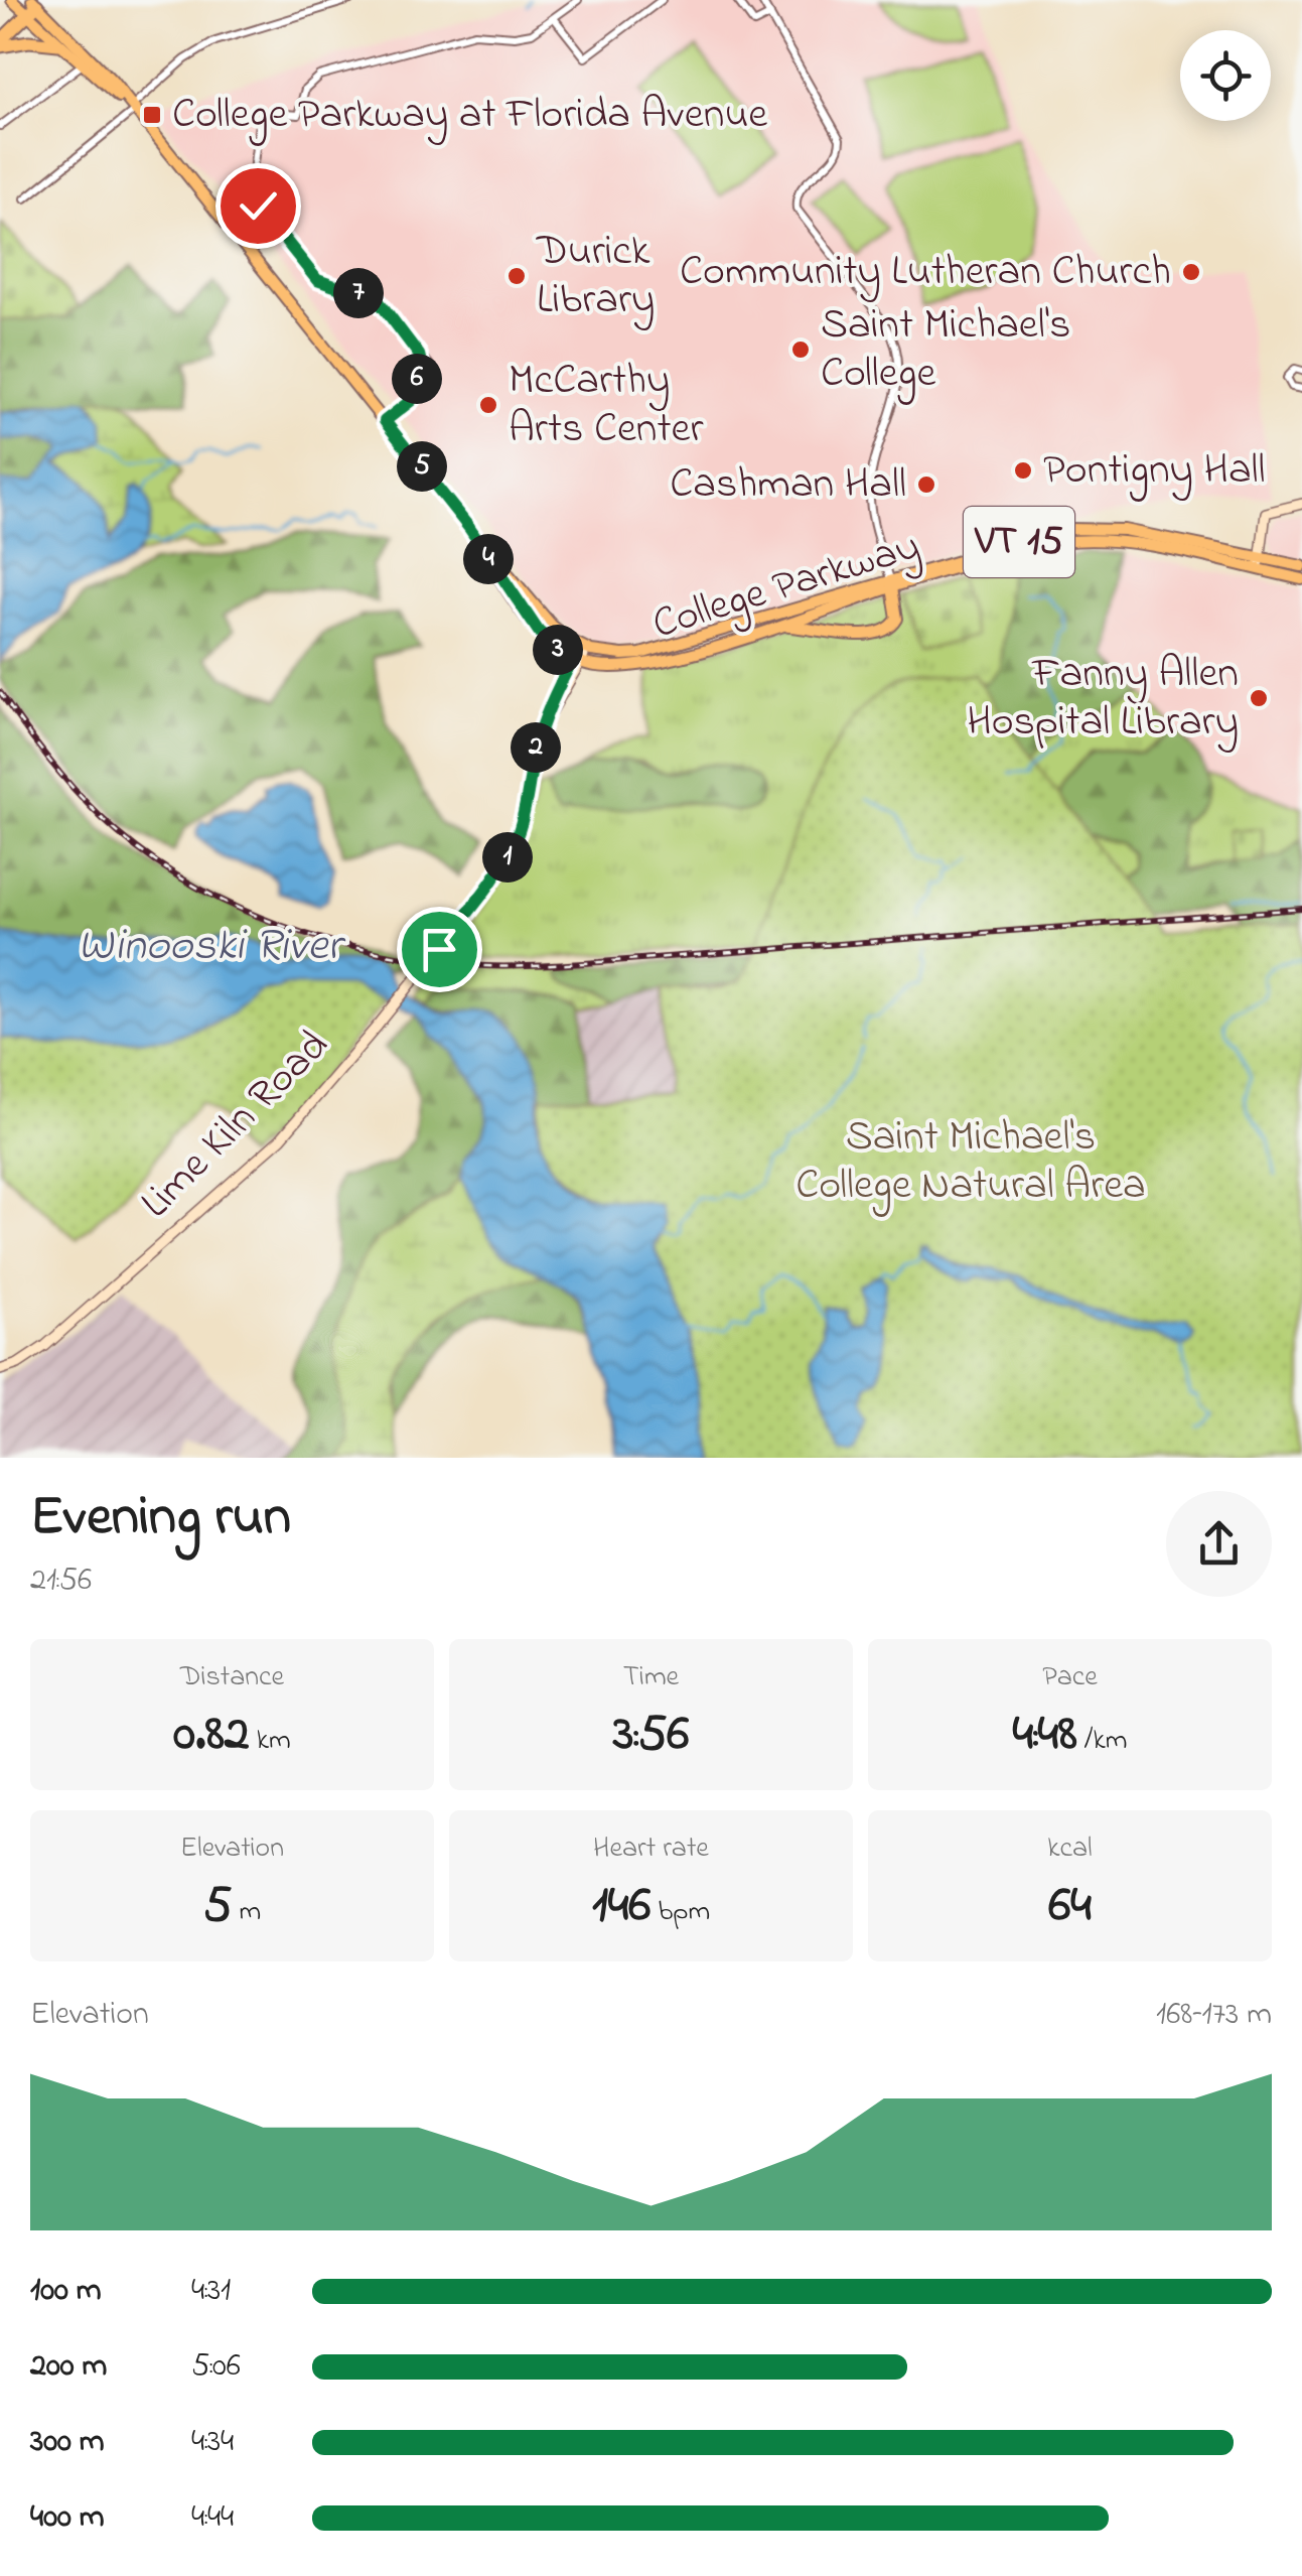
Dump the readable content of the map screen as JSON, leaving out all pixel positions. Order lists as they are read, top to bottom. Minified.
{"streets":{"main road":["VT 15","College Parkway","Lime Kiln Road"]},"crossings":[["College Parkway","Lime Kiln Road"]],"water":["Winooski River"],"parks":["Saint Michael's College Natural Area"],"places":{"transit":["College Parkway at Florida Avenue"],"other":["Community Lutheran Church","Durick Library","Saint Michael's College","McCarthy Arts Center","Pontigny Hall","Cashman Hall","Fanny Allen Hospital Library"]},"page":{"pins":["7","6","5","4","3","2","1"],"heading":["Evening run","21:56"],"stats":[["Distance","0.82 km"],["Time","3:56"],["Pace","4:48 /km"],["Elevation","5 m"],["Heart rate","146 bpm"],["kcal","64"]],"chart":["Elevation","168–173 m"],"list":[{"name":"100 m","note":"4:31"},{"name":"200 m","note":"5:06"},{"name":"300 m","note":"4:34"},{"name":"400 m","note":"4:44"}]}}
